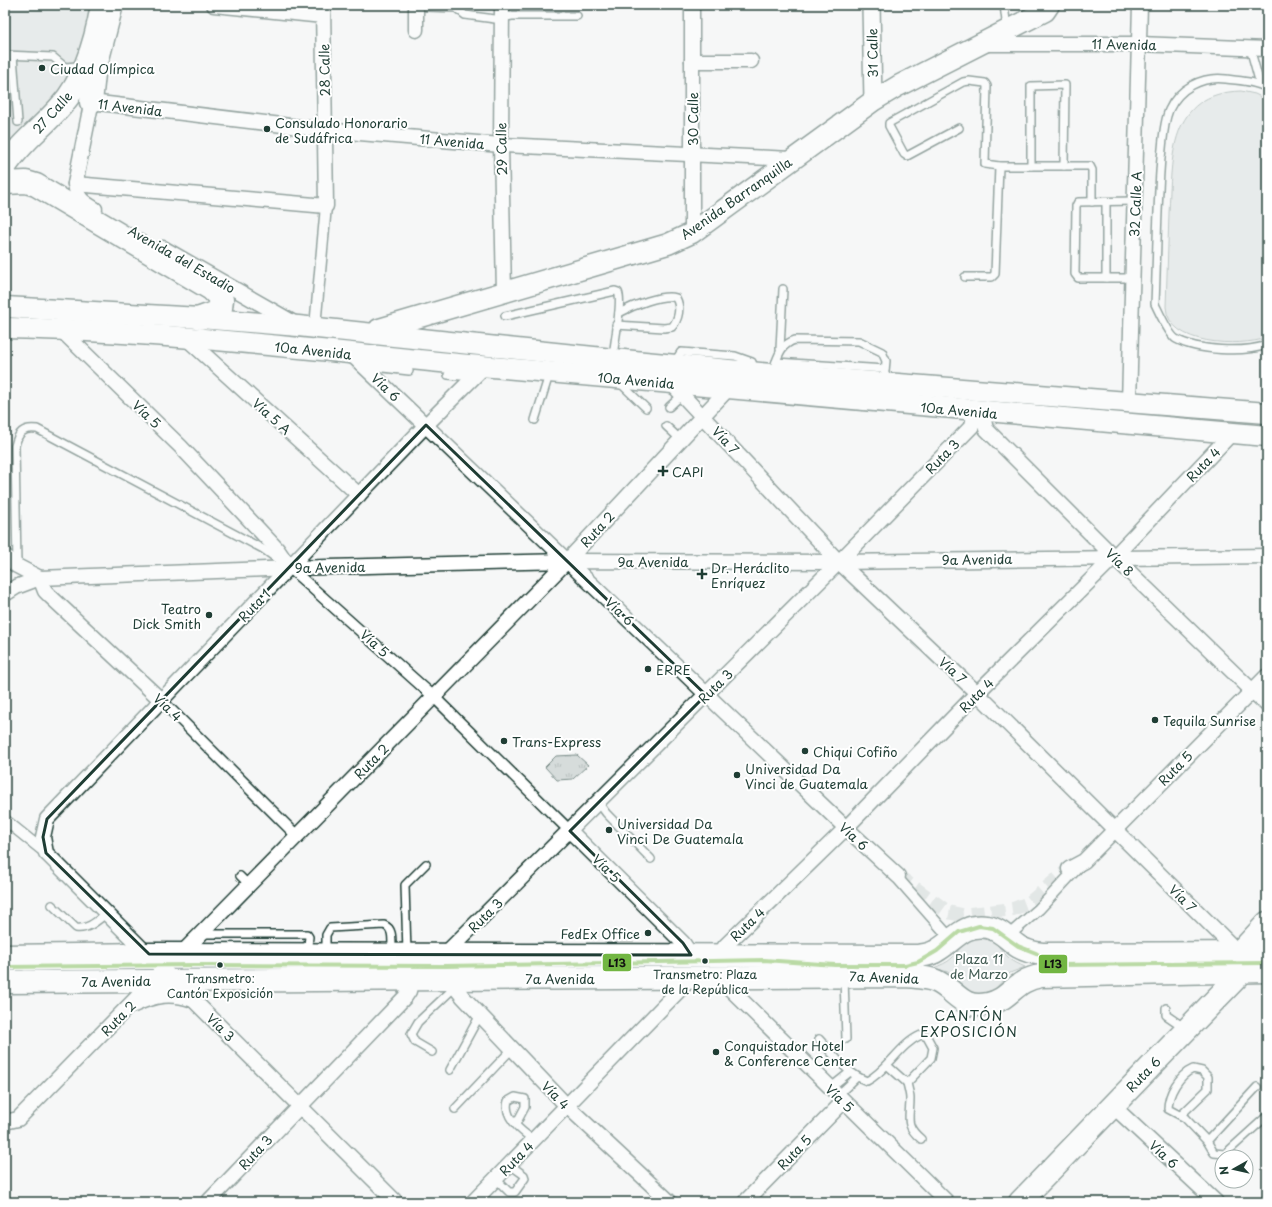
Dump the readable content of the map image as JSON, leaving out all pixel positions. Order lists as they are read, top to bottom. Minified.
{"streets":{"main road":["27 Calle","Avenida Barranquilla","10a Avenida","7a Avenida","Ruta 6"],"street":["11 Avenida","31 Calle","28 Calle","30 Calle","29 Calle","32 Calle A","Avenida del Estadio","Vía 6","Vía 5","Vía 5 A","Vía 7","Ruta 3","Ruta 4","Ruta 2","9a Avenida","Vía 8","Ruta 1","Vía 4","Ruta 5","Vía 3"]},"crossings":[["11 Avenida","28 Calle"],["11 Avenida","27 Calle"],["11 Avenida","30 Calle"],["11 Avenida","29 Calle"],["11 Avenida","Avenida Barranquilla"],["11 Avenida","32 Calle A"],["31 Calle","Avenida Barranquilla"],["27 Calle","Avenida del Estadio"],["30 Calle","Avenida Barranquilla"],["29 Calle","Avenida Barranquilla"],["Avenida Barranquilla","10a Avenida"],["32 Calle A","10a Avenida"],["Avenida del Estadio","10a Avenida"],["10a Avenida","Vía 6"],["10a Avenida","Vía 5"],["10a Avenida","Vía 5 A"],["10a Avenida","Vía 7"],["10a Avenida","Ruta 3"],["10a Avenida","Ruta 4"],["10a Avenida","Ruta 2"],["10a Avenida","Vía 8"],["10a Avenida","Ruta 1"],["Vía 6","Ruta 3"],["Vía 6","Ruta 4"],["Vía 6","Ruta 2"],["Vía 6","9a Avenida"],["Vía 6","Ruta 1"],["Vía 6","7a Avenida"],["Vía 6","Ruta 6"],["Vía 5","Ruta 3"],["Vía 5","Ruta 4"],["Vía 5","Ruta 2"],["Vía 5","9a Avenida"],["Vía 5","Ruta 1"],["Vía 5","Ruta 5"],["Vía 5","7a Avenida"],["Vía 5 A","Ruta 1"],["Vía 7","Ruta 3"],["Vía 7","Ruta 4"],["Vía 7","Ruta 2"],["Vía 7","9a Avenida"],["Vía 7","Ruta 5"],["Vía 7","7a Avenida"],["Vía 7","Ruta 6"],["Ruta 3","9a Avenida"],["Ruta 3","Vía 8"],["Ruta 3","7a Avenida"],["Ruta 3","Vía 3"],["Ruta 4","9a Avenida"],["Ruta 4","Vía 8"],["Ruta 4","Vía 4"],["Ruta 4","7a Avenida"],["Ruta 2","9a Avenida"],["Ruta 2","Vía 4"],["Ruta 2","7a Avenida"],["Ruta 2","Vía 3"],["9a Avenida","Vía 8"],["9a Avenida","Ruta 1"],["9a Avenida","Vía 4"],["Vía 8","Ruta 5"],["Ruta 1","Vía 4"],["Ruta 1","Vía 3"],["Vía 4","7a Avenida"],["Ruta 5","7a Avenida"],["7a Avenida","Vía 3"],["7a Avenida","Ruta 6"]],"districts":["CANTÓN EXPOSICIÓN"],"parks":["Plaza 11 de Marzo"],"places":{"other":["Ciudad Olímpica","Consulado Honorario de Sudáfrica","Teatro Dick Smith","ERRE","Tequila Sunrise","Trans-Express","Chiqui Cofiño","Universidad Da Vinci de Guatemala","Universidad Da Vinci De Guatemala","FedEx Office","Transmetro: Plaza de la República","Transmetro: Cantón Exposición","Conquistador Hotel & Conference Center"],"health":["CAPI","Dr. Heráclito Enríquez"]},"lines":["transit line L13"],"north":"left"}
